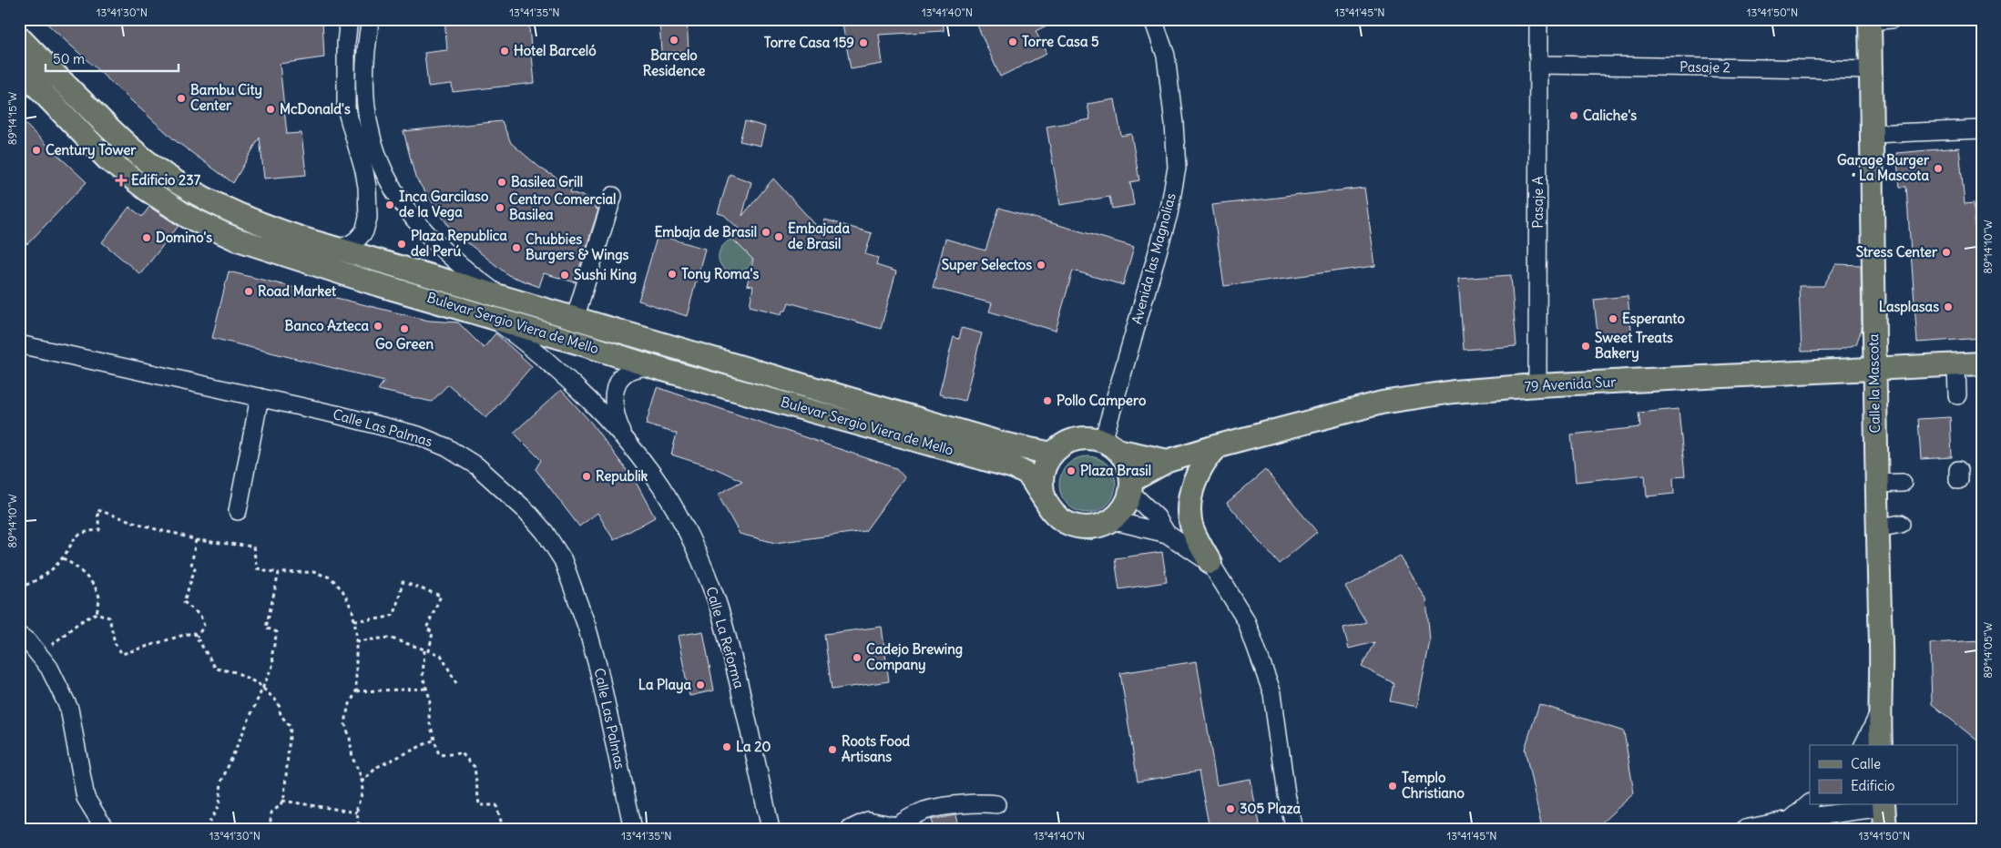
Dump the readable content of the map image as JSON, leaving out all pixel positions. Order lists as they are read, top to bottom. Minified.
{"streets":{"main road":["Bulevar Sergio Viera de Mello","Calle la Mascota","79 Avenida Sur"],"street":["Pasaje 2","Pasaje A","Avenida las Magnolias","Calle Las Palmas","Calle La Reforma"]},"crossings":[["Pasaje 2","Pasaje A"],["Pasaje 2","Calle la Mascota"],["Pasaje A","79 Avenida Sur"],["Avenida las Magnolias","Bulevar Sergio Viera de Mello"],["Avenida las Magnolias","79 Avenida Sur"],["Bulevar Sergio Viera de Mello","79 Avenida Sur"],["Bulevar Sergio Viera de Mello","Calle La Reforma"],["Calle la Mascota","79 Avenida Sur"]],"places":{"other":["Barcelo Residence","Torre Casa 5","Torre Casa 159","Hotel Barceló","Bambu City Center","McDonald's","Caliche's","Century Tower","Garage Burger • La Mascota","Basilea Grill","Inca Garcilaso de la Vega","Centro Comercial Basilea","Embaja de Brasil","Embajada de Brasil","Domino's","Plaza Republica del Perú","Chubbies Burgers & Wings","Stress Center","Super Selectos","Tony Roma's","Sushi King","Road Market","Lasplasas","Esperanto","Banco Azteca","Go Green","Sweet Treats Bakery","Pollo Campero","Plaza Brasil","Republik","Cadejo Brewing Company","La Playa","La 20","Roots Food Artisans","Templo Christiano","305 Plaza"],"health":["Edificio 237"]},"legend":["Calle","Edificio"],"scale_bar":"50 m","coordinates":["13°41'30\"N","13°41'35\"N","13°41'40\"N","13°41'45\"N","13°41'50\"N","89°14'15\"W","89°14'10\"W","89°14'05\"W"]}
